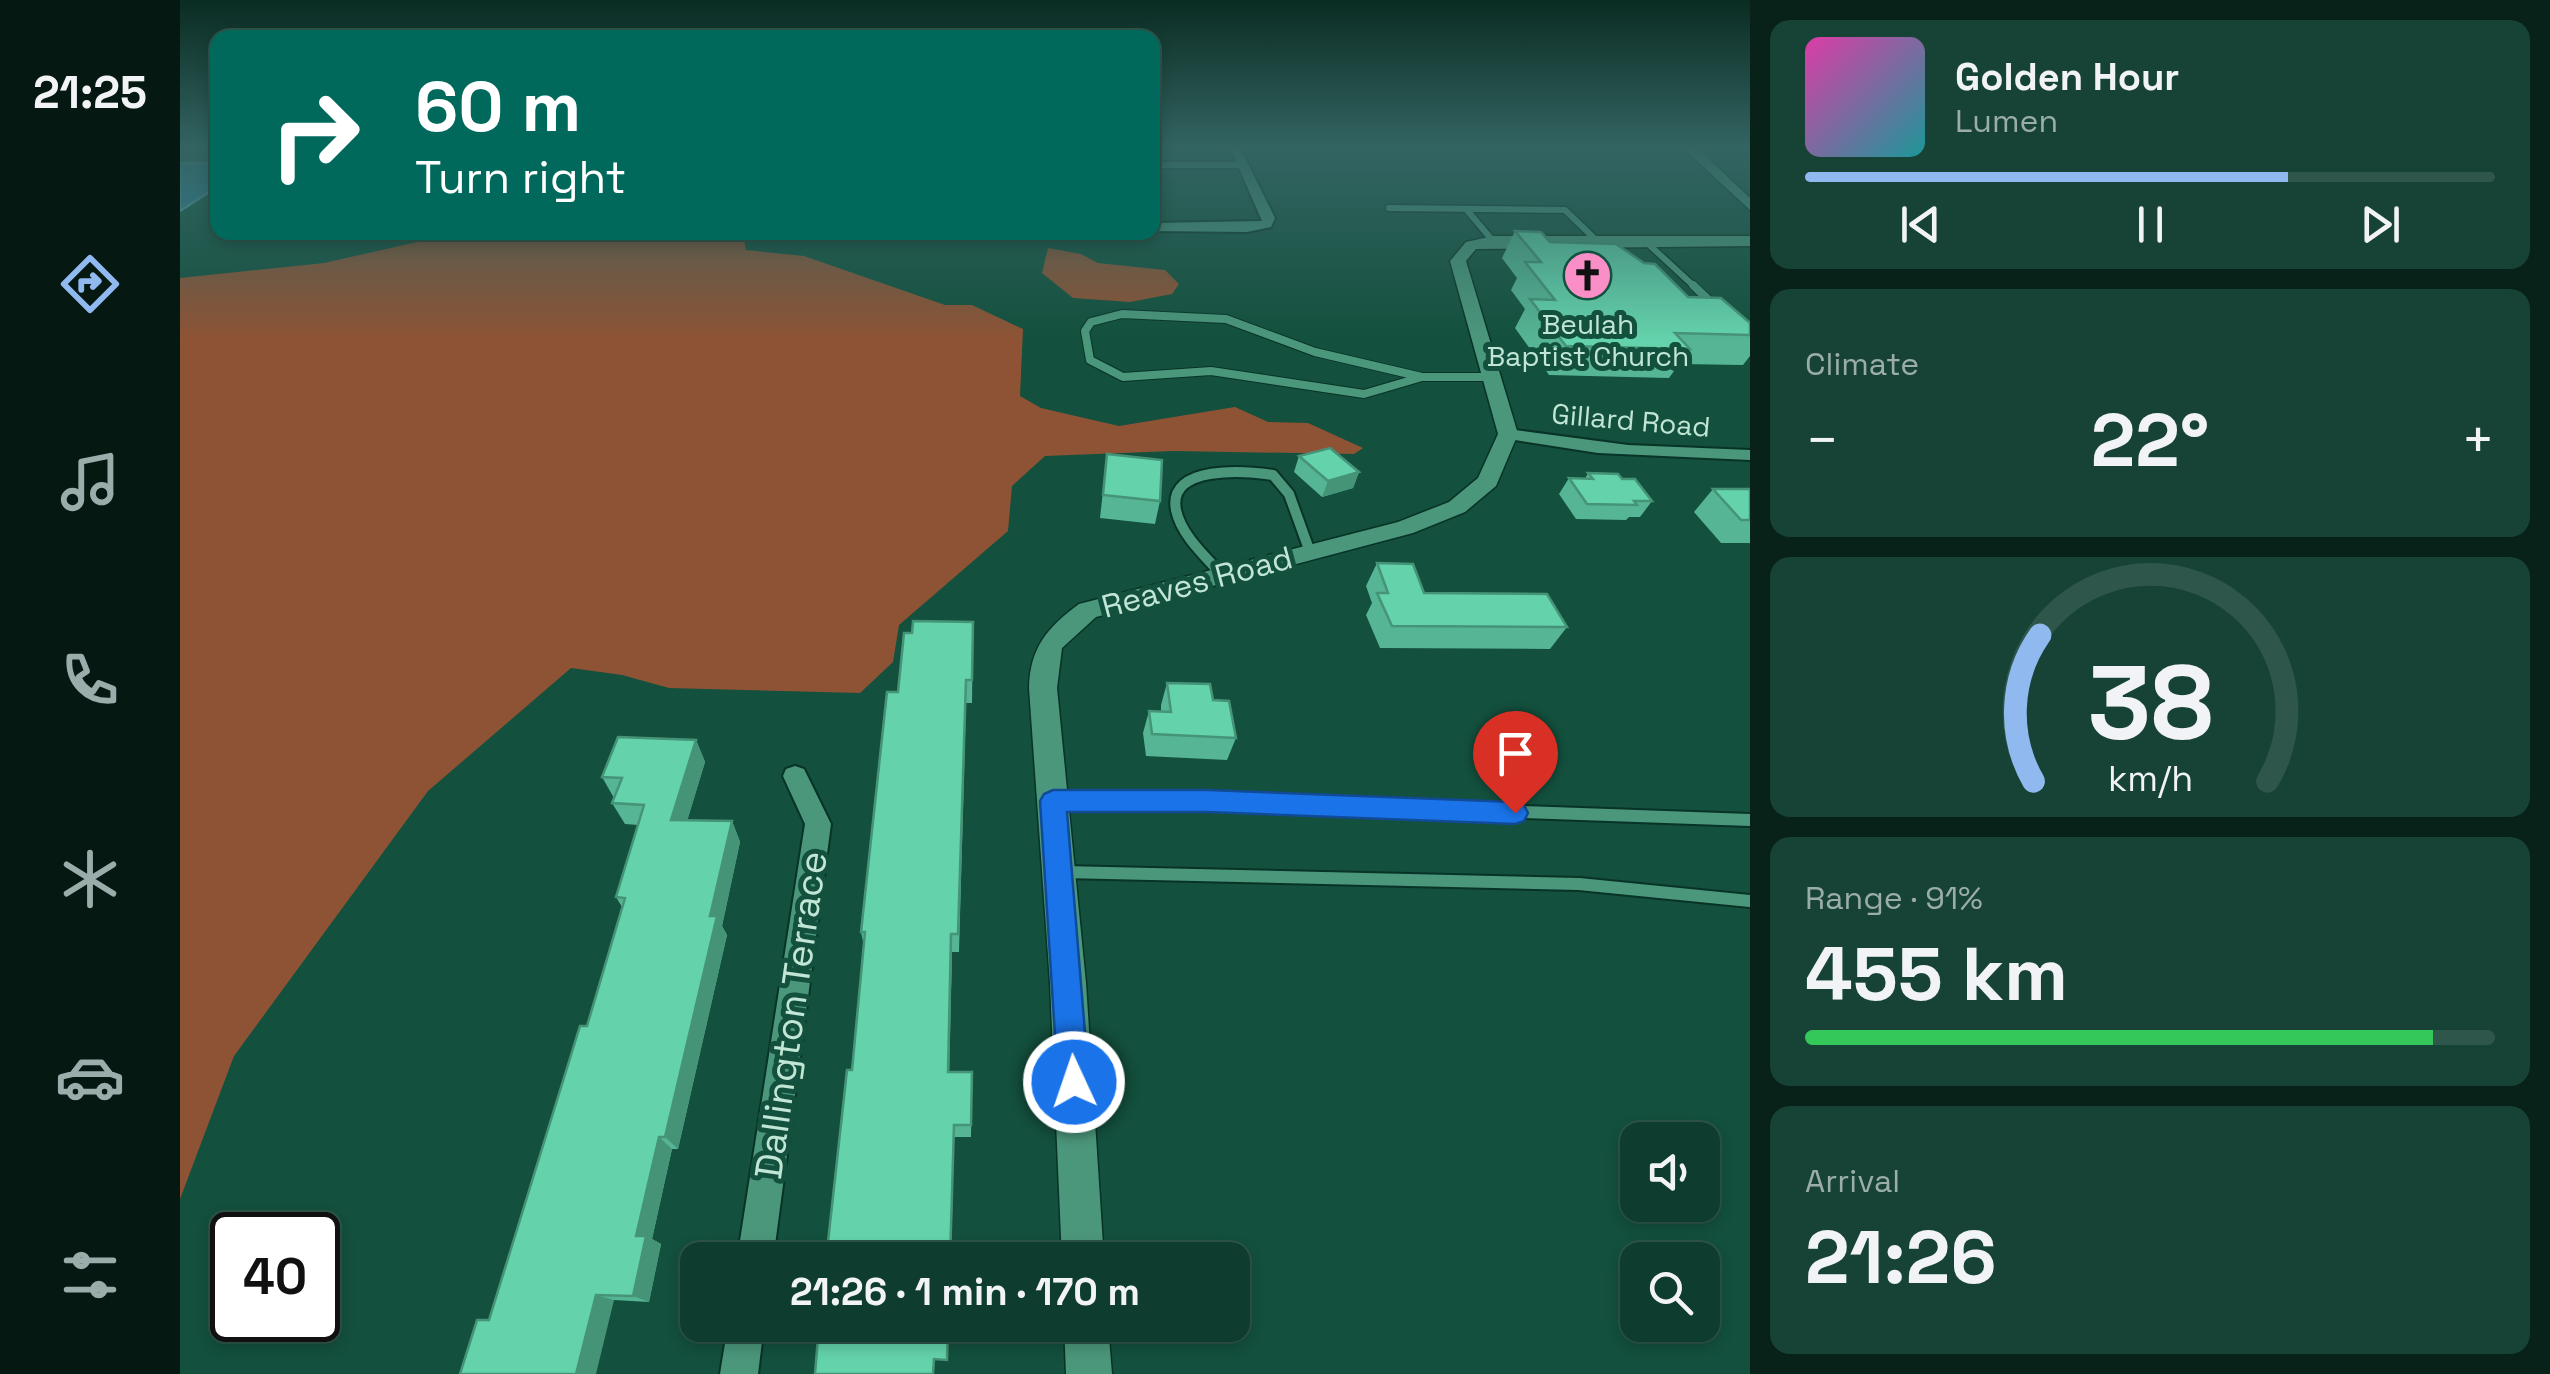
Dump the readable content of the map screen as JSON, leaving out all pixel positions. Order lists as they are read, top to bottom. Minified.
{"streets":{"street":["Gillard Road","Reaves Road","Dallington Terrace"]},"crossings":[["Gillard Road","Reaves Road"]],"places":{"church":["Beulah Baptist Church"]},"page":{"tabs":"21:25","turn":["60 m","Turn right"],"song":["Golden Hour","Lumen"],"tile":["Climate",["Range · 91%","455 km"],["Arrival","21:26"]],"heat":["−","22°","+"],"limit":"40","trip":"21:26 · 1 min · 170 m","gauge":["38","km/h"]}}
